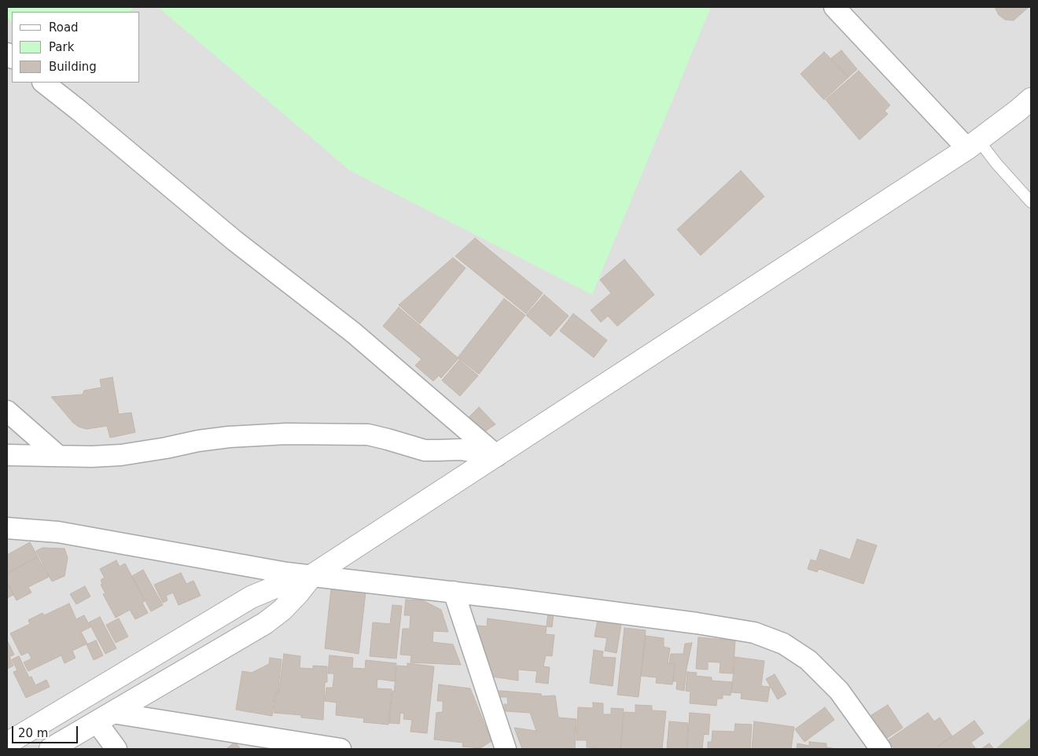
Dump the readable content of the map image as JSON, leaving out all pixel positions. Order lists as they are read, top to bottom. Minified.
{"legend":["Road","Park","Building"],"scale_bar":"20 m"}
